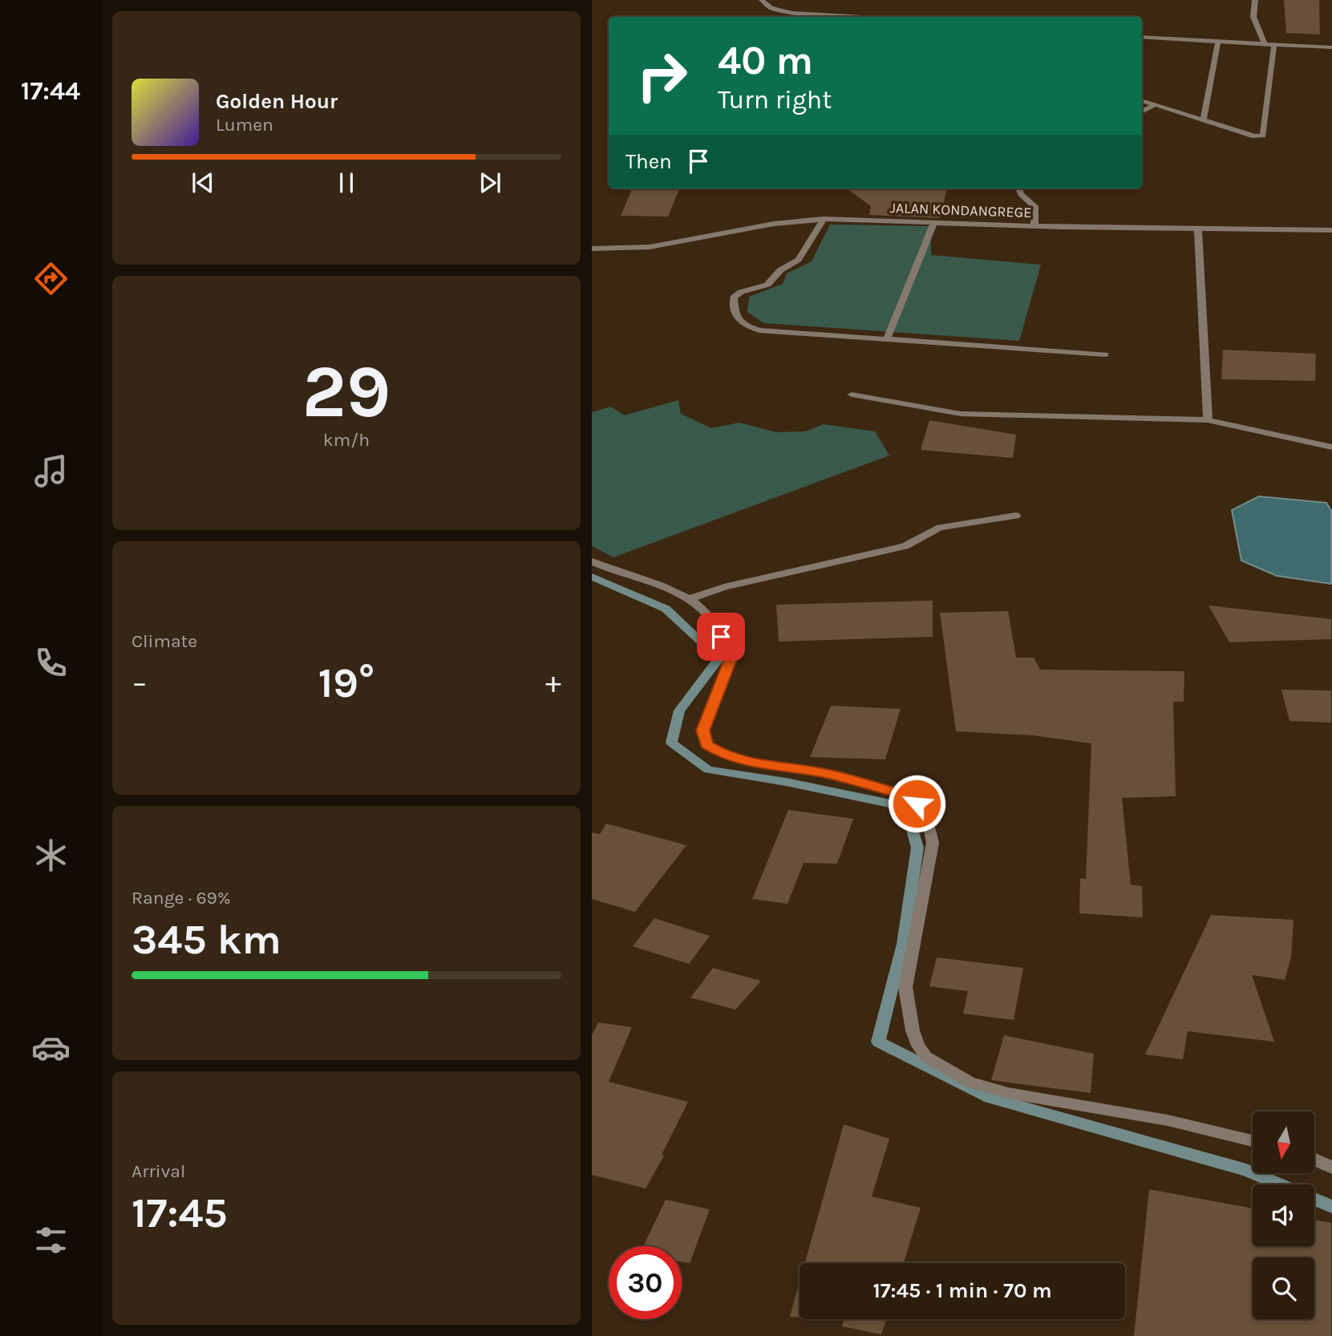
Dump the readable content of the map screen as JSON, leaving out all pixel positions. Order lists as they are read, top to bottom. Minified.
{"streets":{"street":["JALAN KONDANGREGE"]},"north":"bottom","page":{"tabs":"17:44","turn":["40 m","Turn right"],"song":["Golden Hour","Lumen"],"then":"Then","tile":[["29","km/h"],"Climate",["Range · 69%","345 km"],["Arrival","17:45"]],"heat":["−","19°","+"],"limit":"30","trip":"17:45 · 1 min · 70 m"}}
